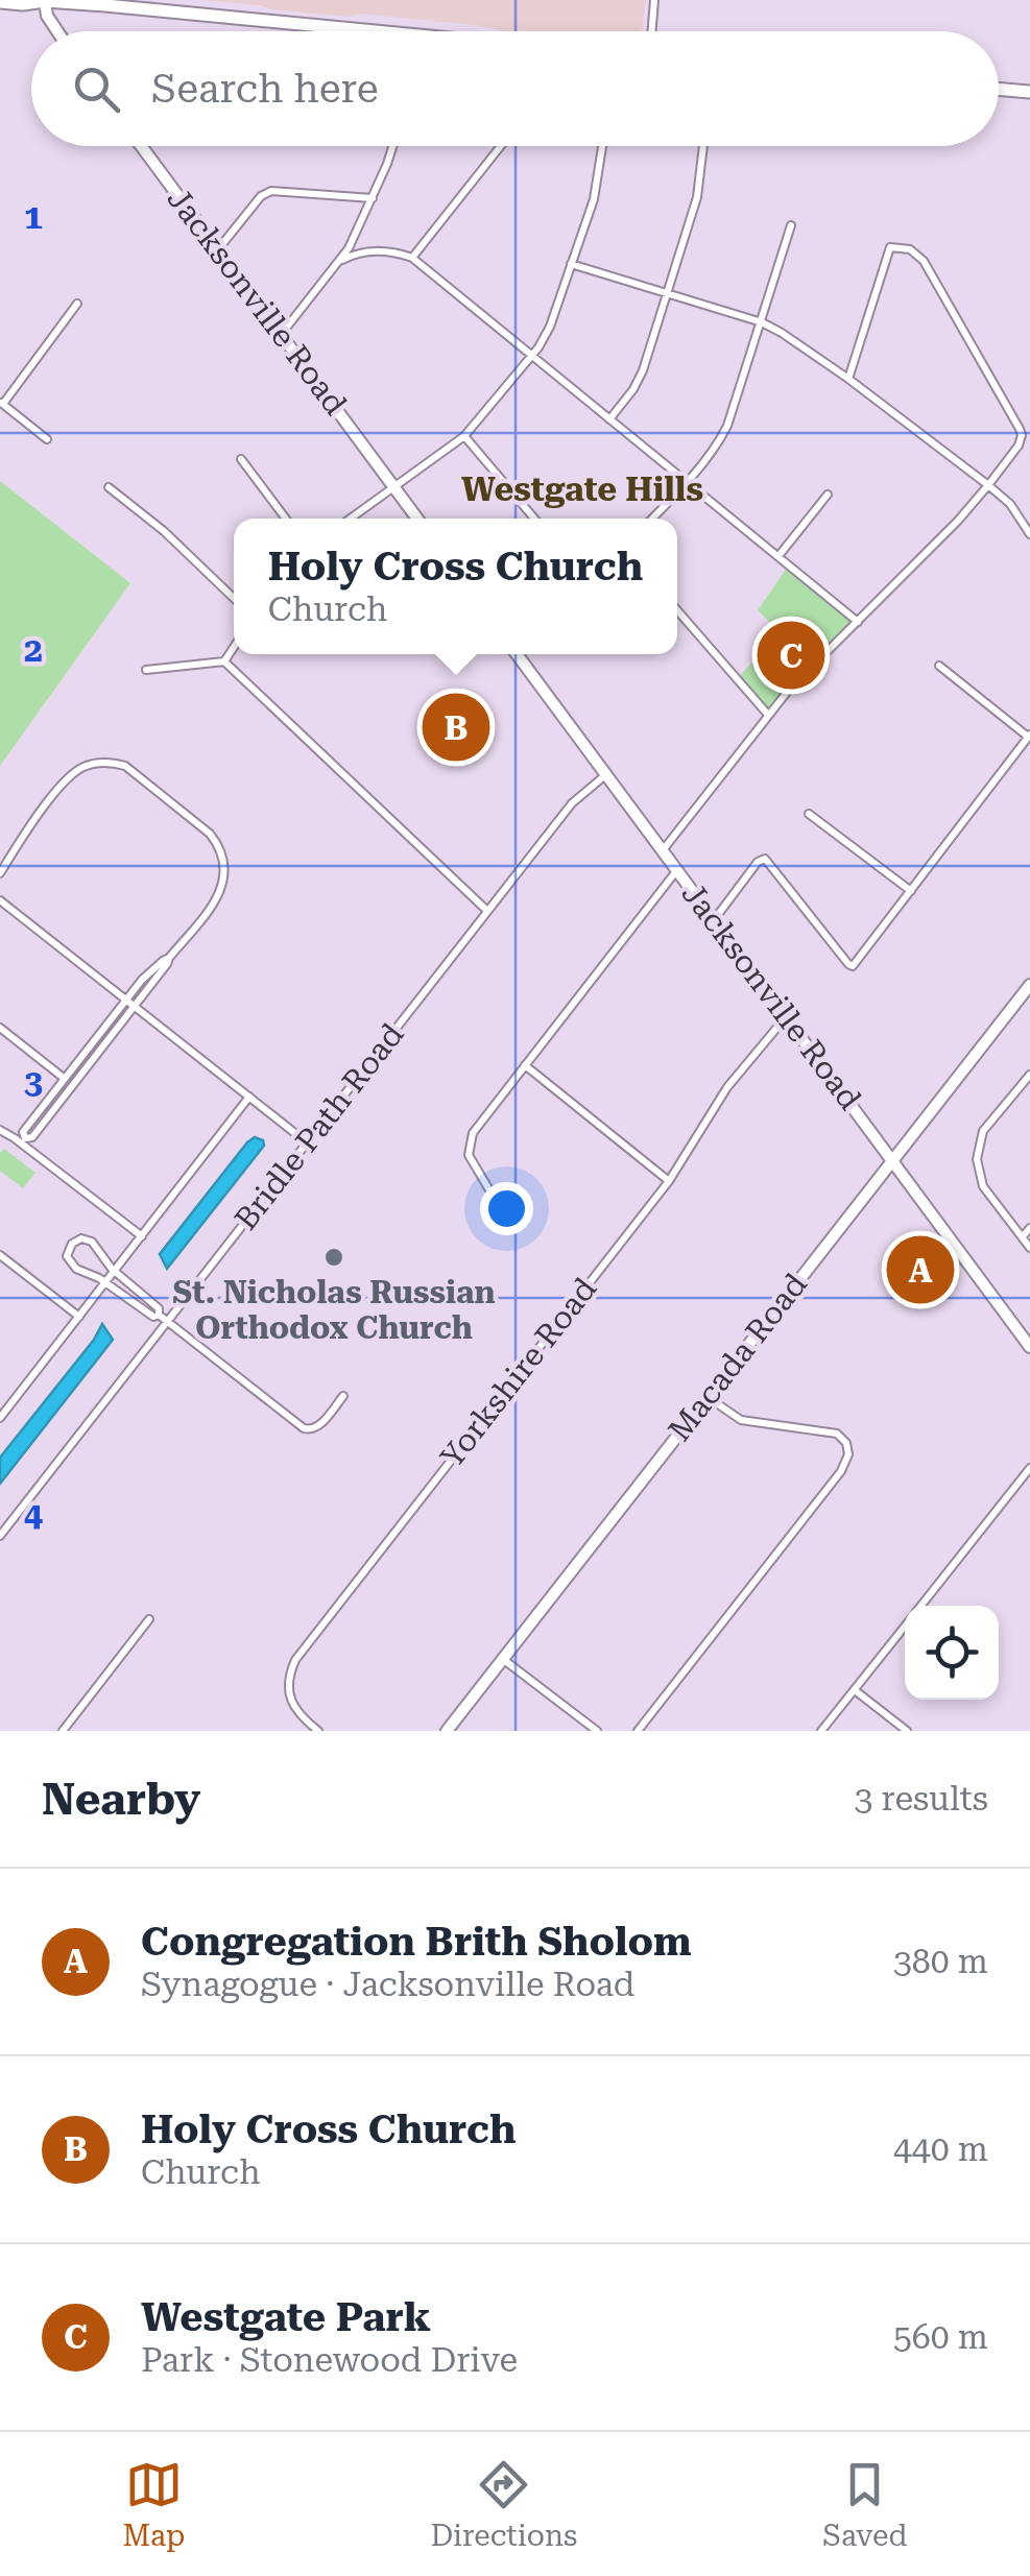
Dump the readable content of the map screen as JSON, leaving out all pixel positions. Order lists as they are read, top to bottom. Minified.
{"streets":{"street":["Jacksonville Road","Bridle Path Road","Macada Road","Yorkshire Road"]},"crossings":[["Jacksonville Road","Bridle Path Road"],["Jacksonville Road","Macada Road"],["Jacksonville Road","Yorkshire Road"]],"districts":["Westgate Hills"],"places":["St. Nicholas Russian Orthodox Church"],"page":{"search":"Search here","popup":["Holy Cross Church","Church"],"pins":["C","B","A"],"heading":["Nearby","3 results"],"list":[{"mark":"A","name":"Congregation Brith Sholom","note":"Synagogue · Jacksonville Road","value":"380 m"},{"mark":"B","name":"Holy Cross Church","note":"Church","value":"440 m"},{"mark":"C","name":"Westgate Park","note":"Park · Stonewood Drive","value":"560 m"}],"nav":["Map","Directions","Saved"]},"grid":{"rows":["1","2","3","4"]}}
